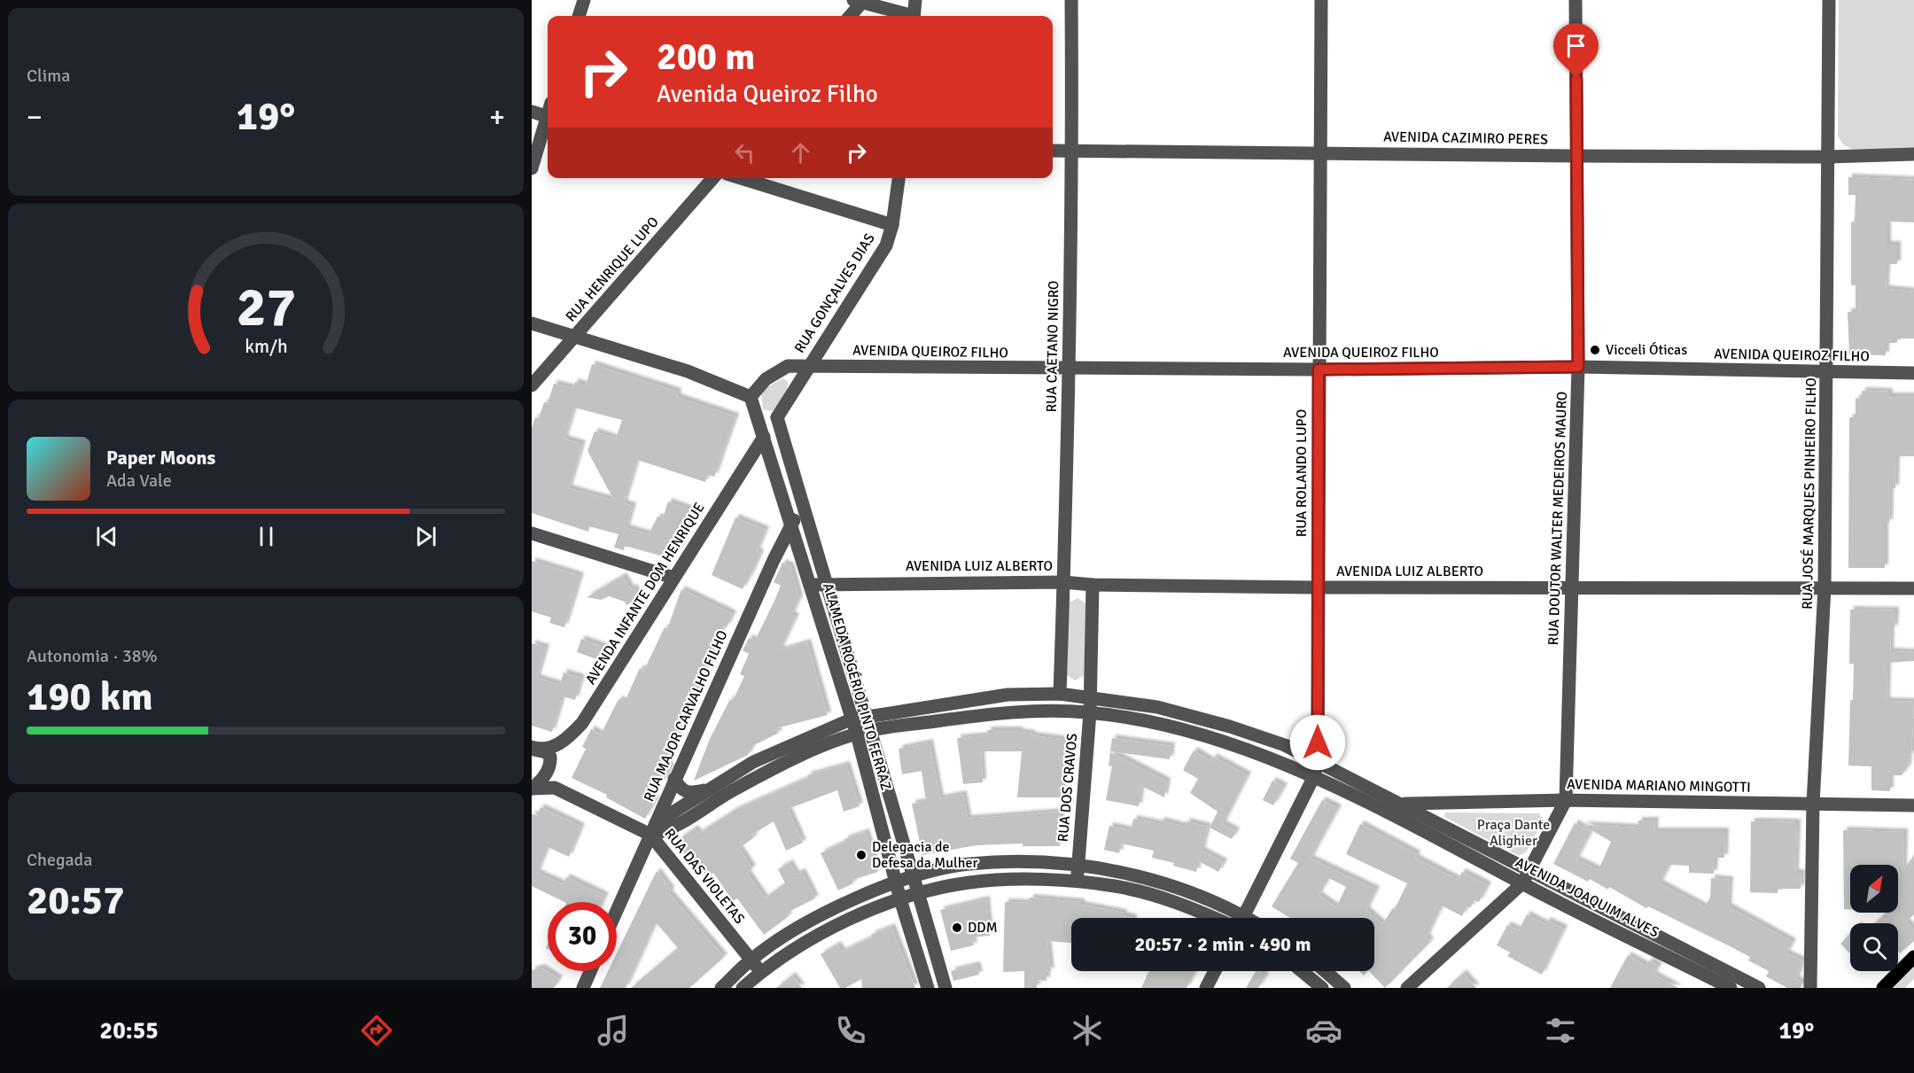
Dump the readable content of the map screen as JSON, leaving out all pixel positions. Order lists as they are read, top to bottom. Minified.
{"streets":{"street":["AVENIDA CAZIMIRO PERES","RUA HENRIQUE LUPO","RUA GONÇALVES DIAS","RUA CAETANO NIGRO","AVENIDA QUEIROZ FILHO","RUA ROLANDO LUPO","RUA JOSÉ MARQUES PINHEIRO FILHO","RUA DOUTOR WALTER MEDEIROS MAURO","AVENIDA LUIZ ALBERTO","AVENDA INFANTE DOM HENRIQUE","ALAMEDA ROGÉRIO PINTO FERRAZ","RUA MAJOR CARVALHO FILHO","AVENIDA MARIANO MINGOTTI","RUA DOS CRAVOS","RUA DAS VIOLETAS","AVENIDA JOAQUIM ALVES"]},"crossings":[["AVENIDA CAZIMIRO PERES","RUA CAETANO NIGRO"],["AVENIDA CAZIMIRO PERES","RUA ROLANDO LUPO"],["AVENIDA CAZIMIRO PERES","RUA JOSÉ MARQUES PINHEIRO FILHO"],["AVENIDA CAZIMIRO PERES","RUA DOUTOR WALTER MEDEIROS MAURO"],["RUA GONÇALVES DIAS","AVENIDA QUEIROZ FILHO"],["RUA GONÇALVES DIAS","ALAMEDA ROGÉRIO PINTO FERRAZ"],["RUA CAETANO NIGRO","AVENIDA QUEIROZ FILHO"],["RUA CAETANO NIGRO","AVENIDA LUIZ ALBERTO"],["RUA CAETANO NIGRO","AVENIDA JOAQUIM ALVES"],["AVENIDA QUEIROZ FILHO","RUA ROLANDO LUPO"],["AVENIDA QUEIROZ FILHO","RUA JOSÉ MARQUES PINHEIRO FILHO"],["AVENIDA QUEIROZ FILHO","RUA DOUTOR WALTER MEDEIROS MAURO"],["RUA ROLANDO LUPO","AVENIDA LUIZ ALBERTO"],["RUA ROLANDO LUPO","AVENIDA JOAQUIM ALVES"],["RUA JOSÉ MARQUES PINHEIRO FILHO","AVENIDA LUIZ ALBERTO"],["RUA JOSÉ MARQUES PINHEIRO FILHO","AVENIDA MARIANO MINGOTTI"],["RUA DOUTOR WALTER MEDEIROS MAURO","AVENIDA LUIZ ALBERTO"],["RUA DOUTOR WALTER MEDEIROS MAURO","AVENIDA MARIANO MINGOTTI"],["RUA DOUTOR WALTER MEDEIROS MAURO","AVENIDA JOAQUIM ALVES"],["AVENIDA LUIZ ALBERTO","ALAMEDA ROGÉRIO PINTO FERRAZ"],["AVENDA INFANTE DOM HENRIQUE","ALAMEDA ROGÉRIO PINTO FERRAZ"],["ALAMEDA ROGÉRIO PINTO FERRAZ","RUA MAJOR CARVALHO FILHO"],["ALAMEDA ROGÉRIO PINTO FERRAZ","AVENIDA JOAQUIM ALVES"],["RUA MAJOR CARVALHO FILHO","RUA DAS VIOLETAS"],["RUA MAJOR CARVALHO FILHO","AVENIDA JOAQUIM ALVES"],["AVENIDA MARIANO MINGOTTI","AVENIDA JOAQUIM ALVES"],["RUA DOS CRAVOS","AVENIDA JOAQUIM ALVES"],["RUA DAS VIOLETAS","AVENIDA JOAQUIM ALVES"]],"parks":["Praça Dante Alighier"],"places":["Vicceli Óticas","Delegacia de Defesa da Mulher","DDM"],"north":"top right","page":{"tile":["Clima",["Autonomia · 38%","190 km"],["Chegada","20:57"]],"turn":["200 m","Avenida Queiroz Filho"],"heat":["−","19°","+"],"song":["Paper Moons","Ada Vale"],"limit":"30","trip":"20:57 · 2 min · 490 m","tabs":["20:55","19°"],"gauge":["27","km/h"]}}
